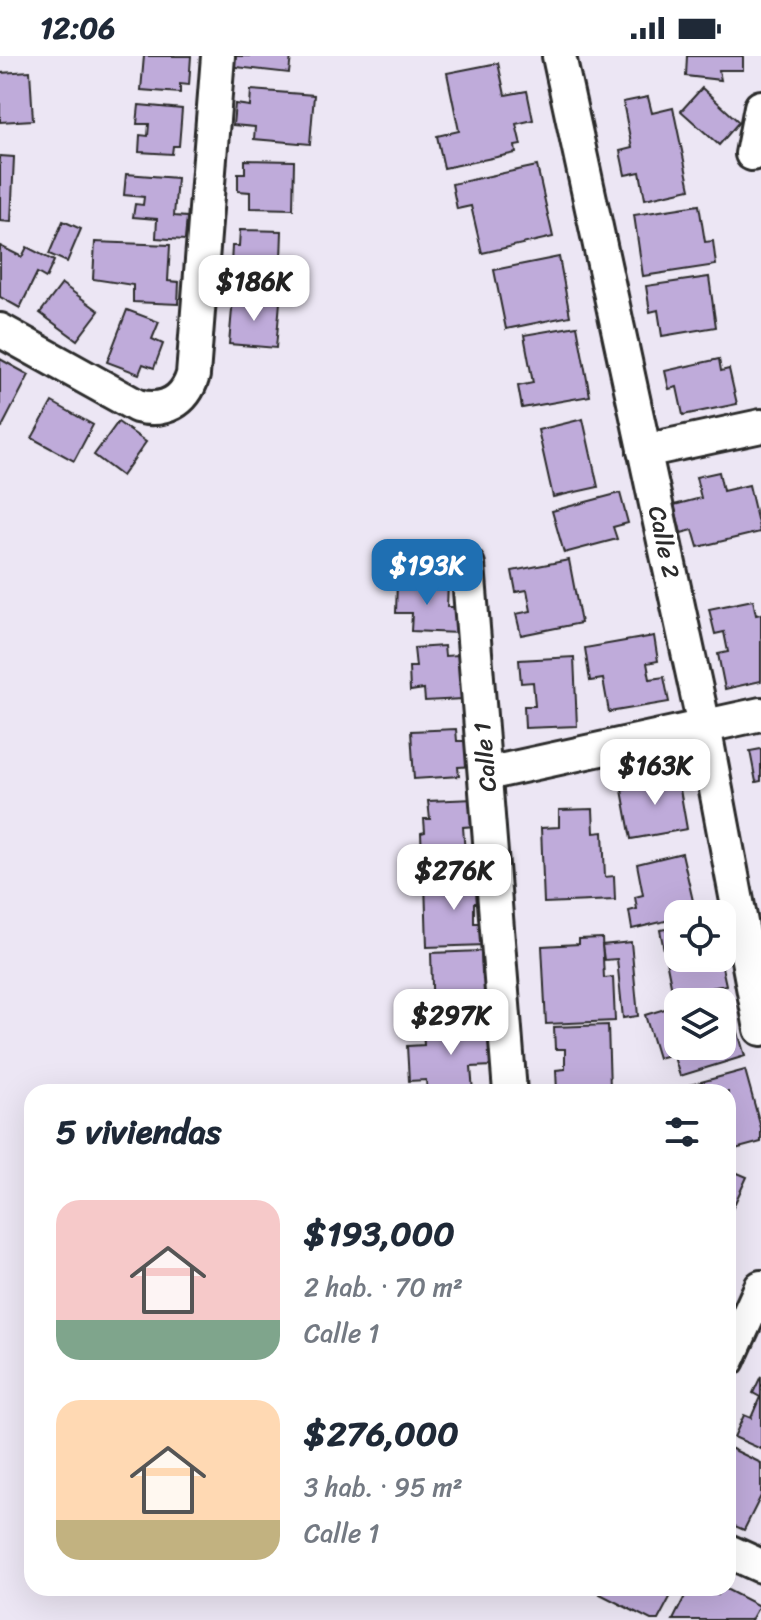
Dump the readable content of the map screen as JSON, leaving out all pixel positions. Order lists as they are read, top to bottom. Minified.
{"streets":{"street":["Calle 2","Calle 1"]},"page":{"status":"12:06","price":["$186K","$193K","$163K","$276K","$297K"],"heading":"5 viviendas","list":[{"name":"$193,000","note":"2 hab. · 70 m² · Calle 1"},{"name":"$276,000","note":"3 hab. · 95 m² · Calle 1"}]}}
